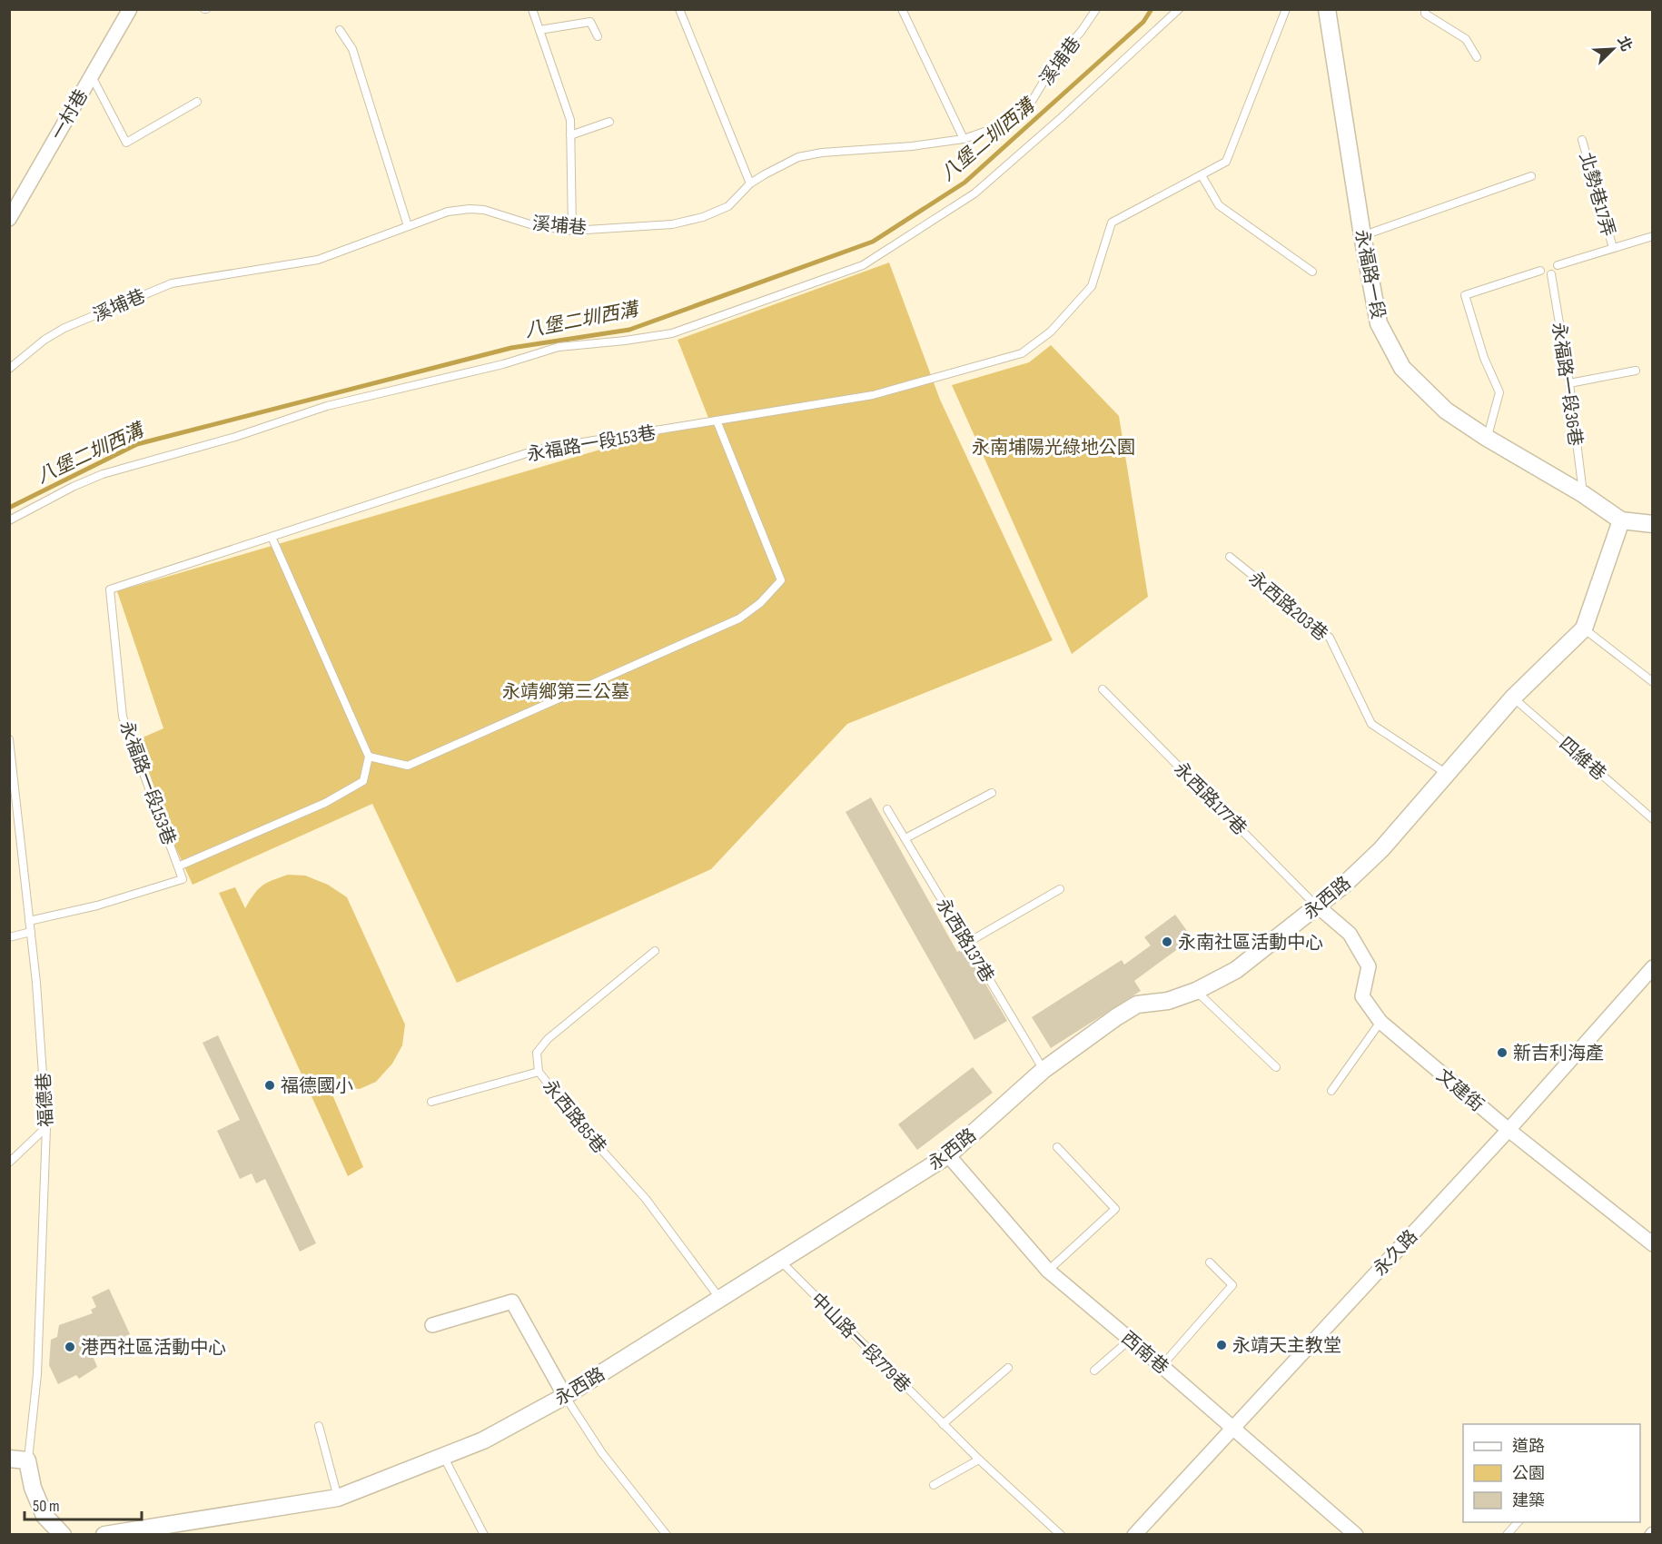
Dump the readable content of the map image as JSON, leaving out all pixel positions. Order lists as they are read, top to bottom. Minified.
{"streets":{"street":["一村巷","永福路一段","永西路","文建街","永久路","西南巷"],"lane":["溪埔巷","北勢巷17弄","永福路一段36巷","永福路一段153巷","永西路203巷","四維巷","永西路177巷","永西路137巷","福德巷","永西路85巷","中山路一段779巷"]},"crossings":[["永福路一段","永福路一段36巷"],["永福路一段","永西路"],["永福路一段153巷","福德巷"],["永西路203巷","永西路"],["四維巷","永西路"],["永西路177巷","永西路"],["永西路177巷","文建街"],["永西路","永西路137巷"],["永西路","文建街"],["永西路","永西路85巷"],["永西路","中山路一段779巷"],["永西路","西南巷"],["文建街","永久路"],["永久路","西南巷"]],"water":["八堡二圳西溝"],"parks":["永南埔陽光綠地公園","永靖鄉第三公墓"],"places":["永南社區活動中心","新吉利海產","福德國小","永靖天主教堂","港西社區活動中心"],"legend":["道路","公園","建築"],"scale_bar":"50 m","north":"top right"}
